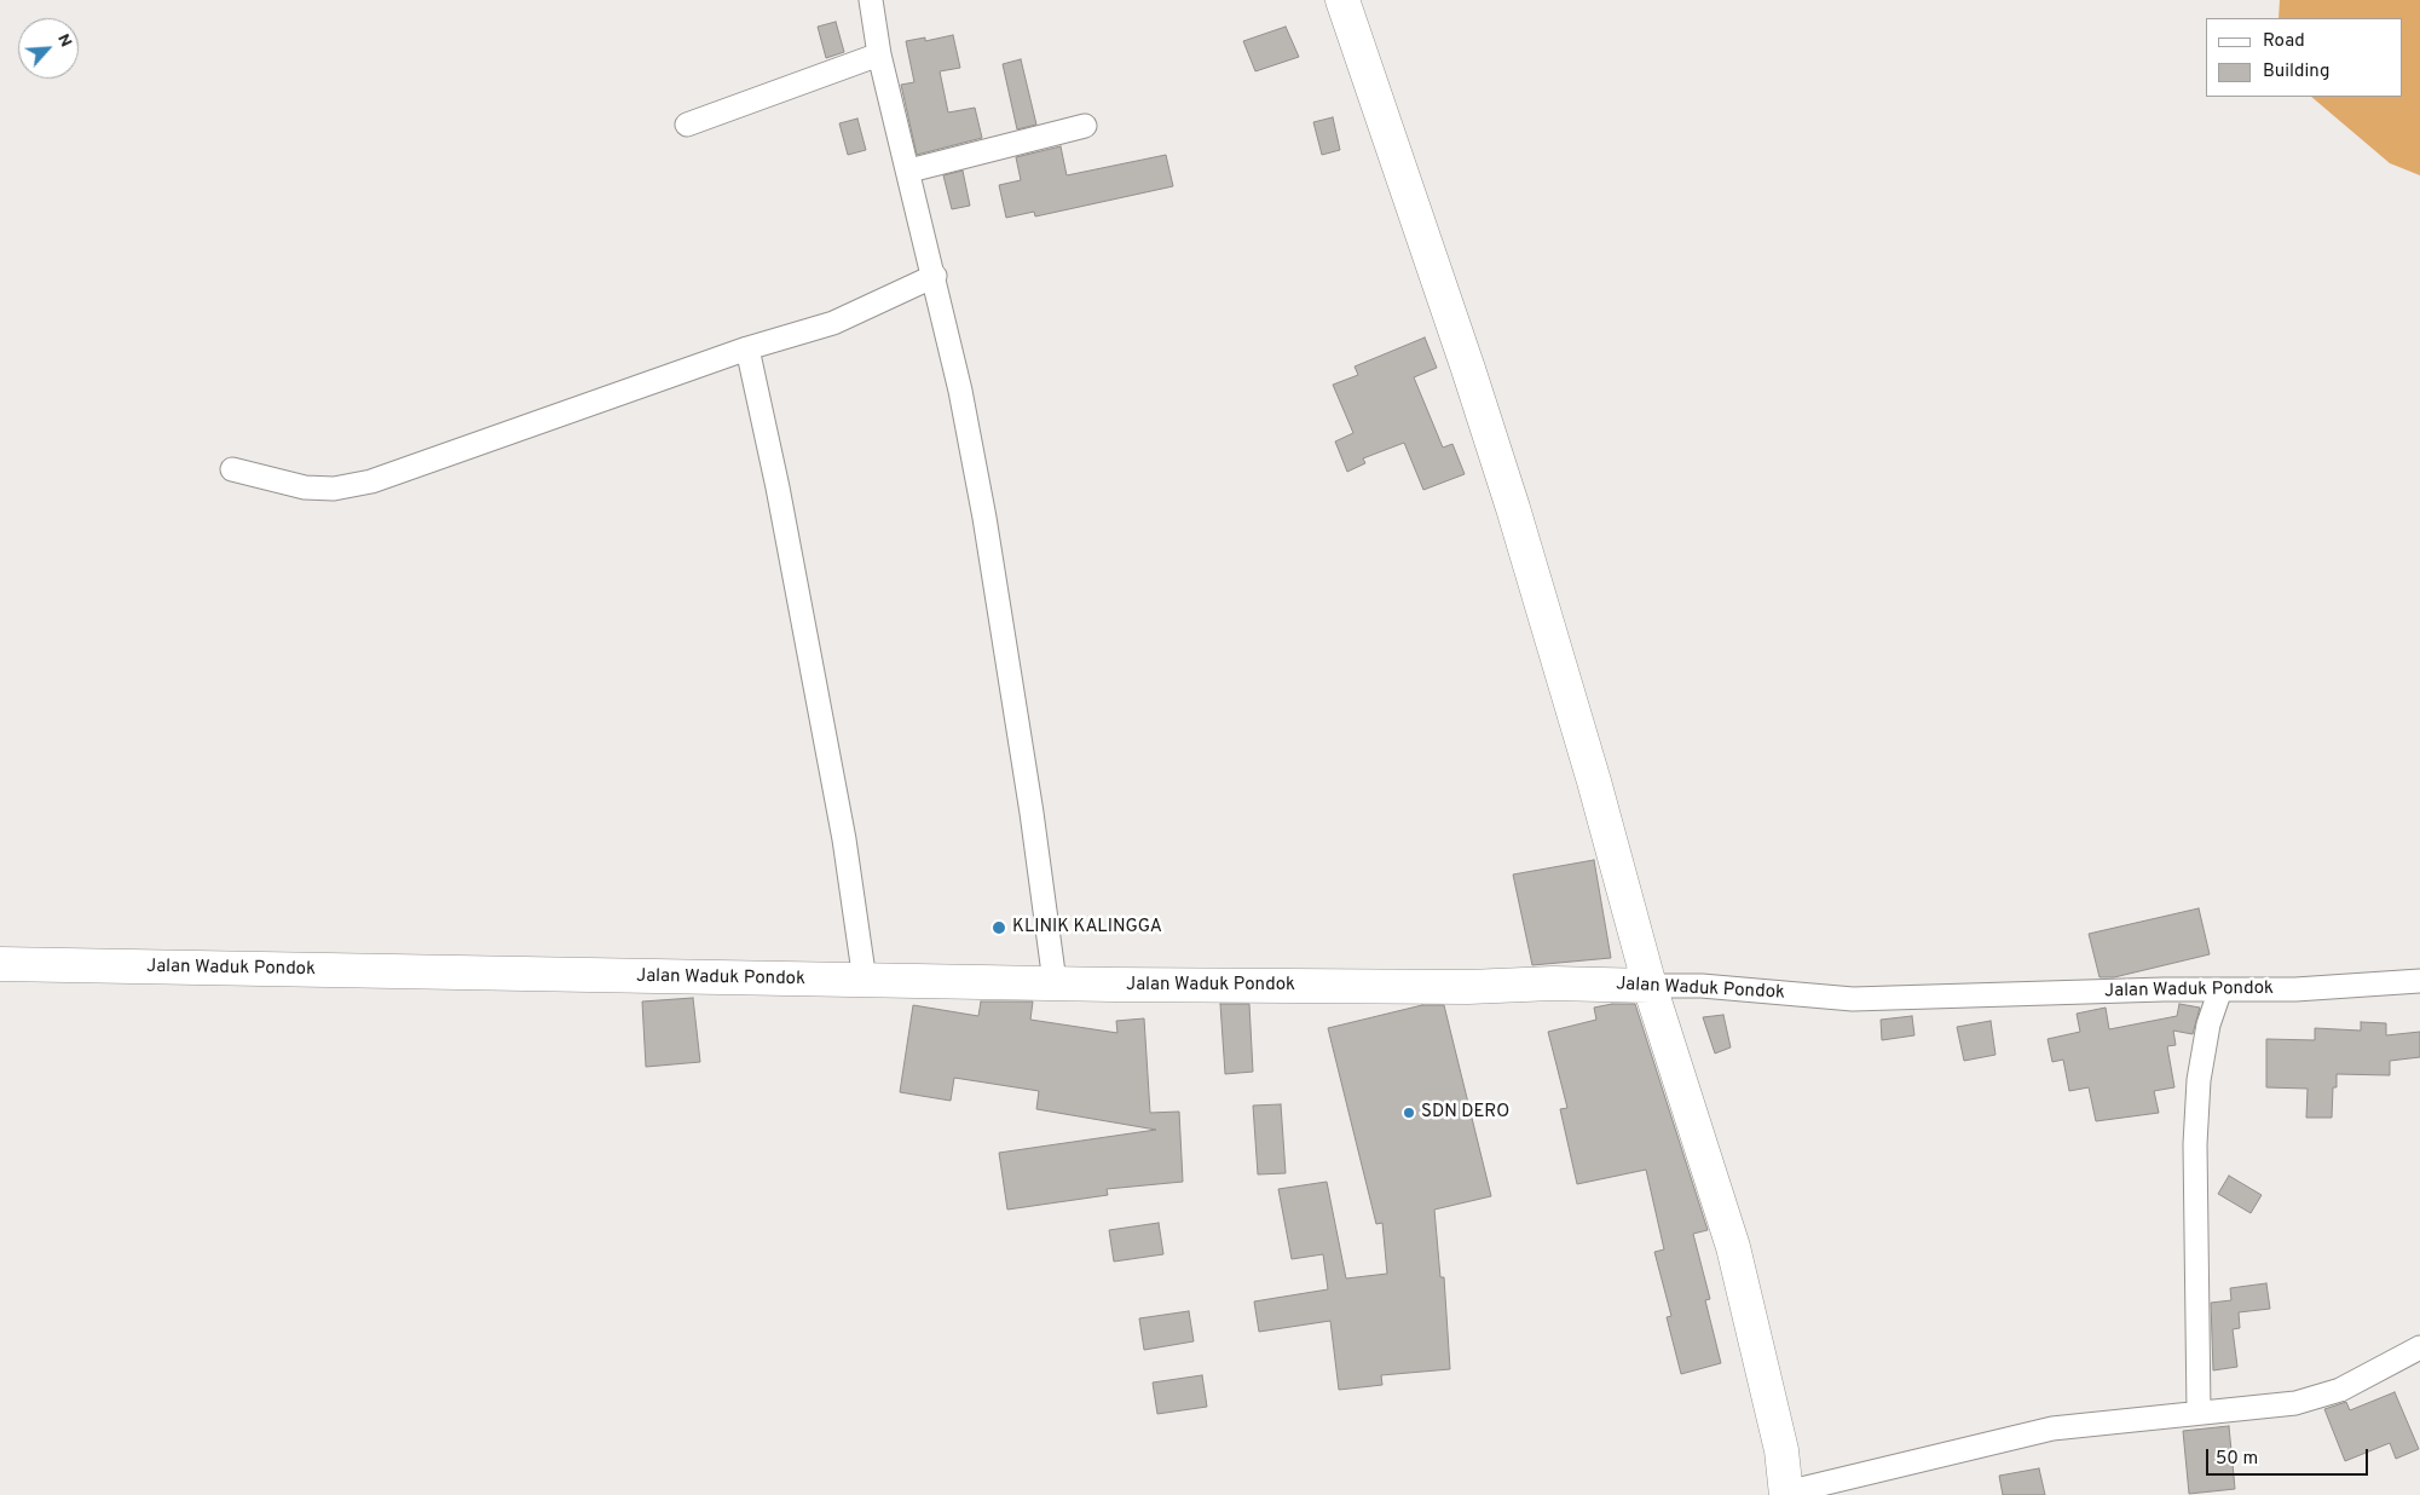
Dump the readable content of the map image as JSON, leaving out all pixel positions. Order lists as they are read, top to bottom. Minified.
{"streets":{"street":["Jalan Waduk Pondok"]},"places":["KLINIK KALINGGA","SDN DERO"],"legend":["Road","Building"],"scale_bar":"50 m","north":"top right"}
